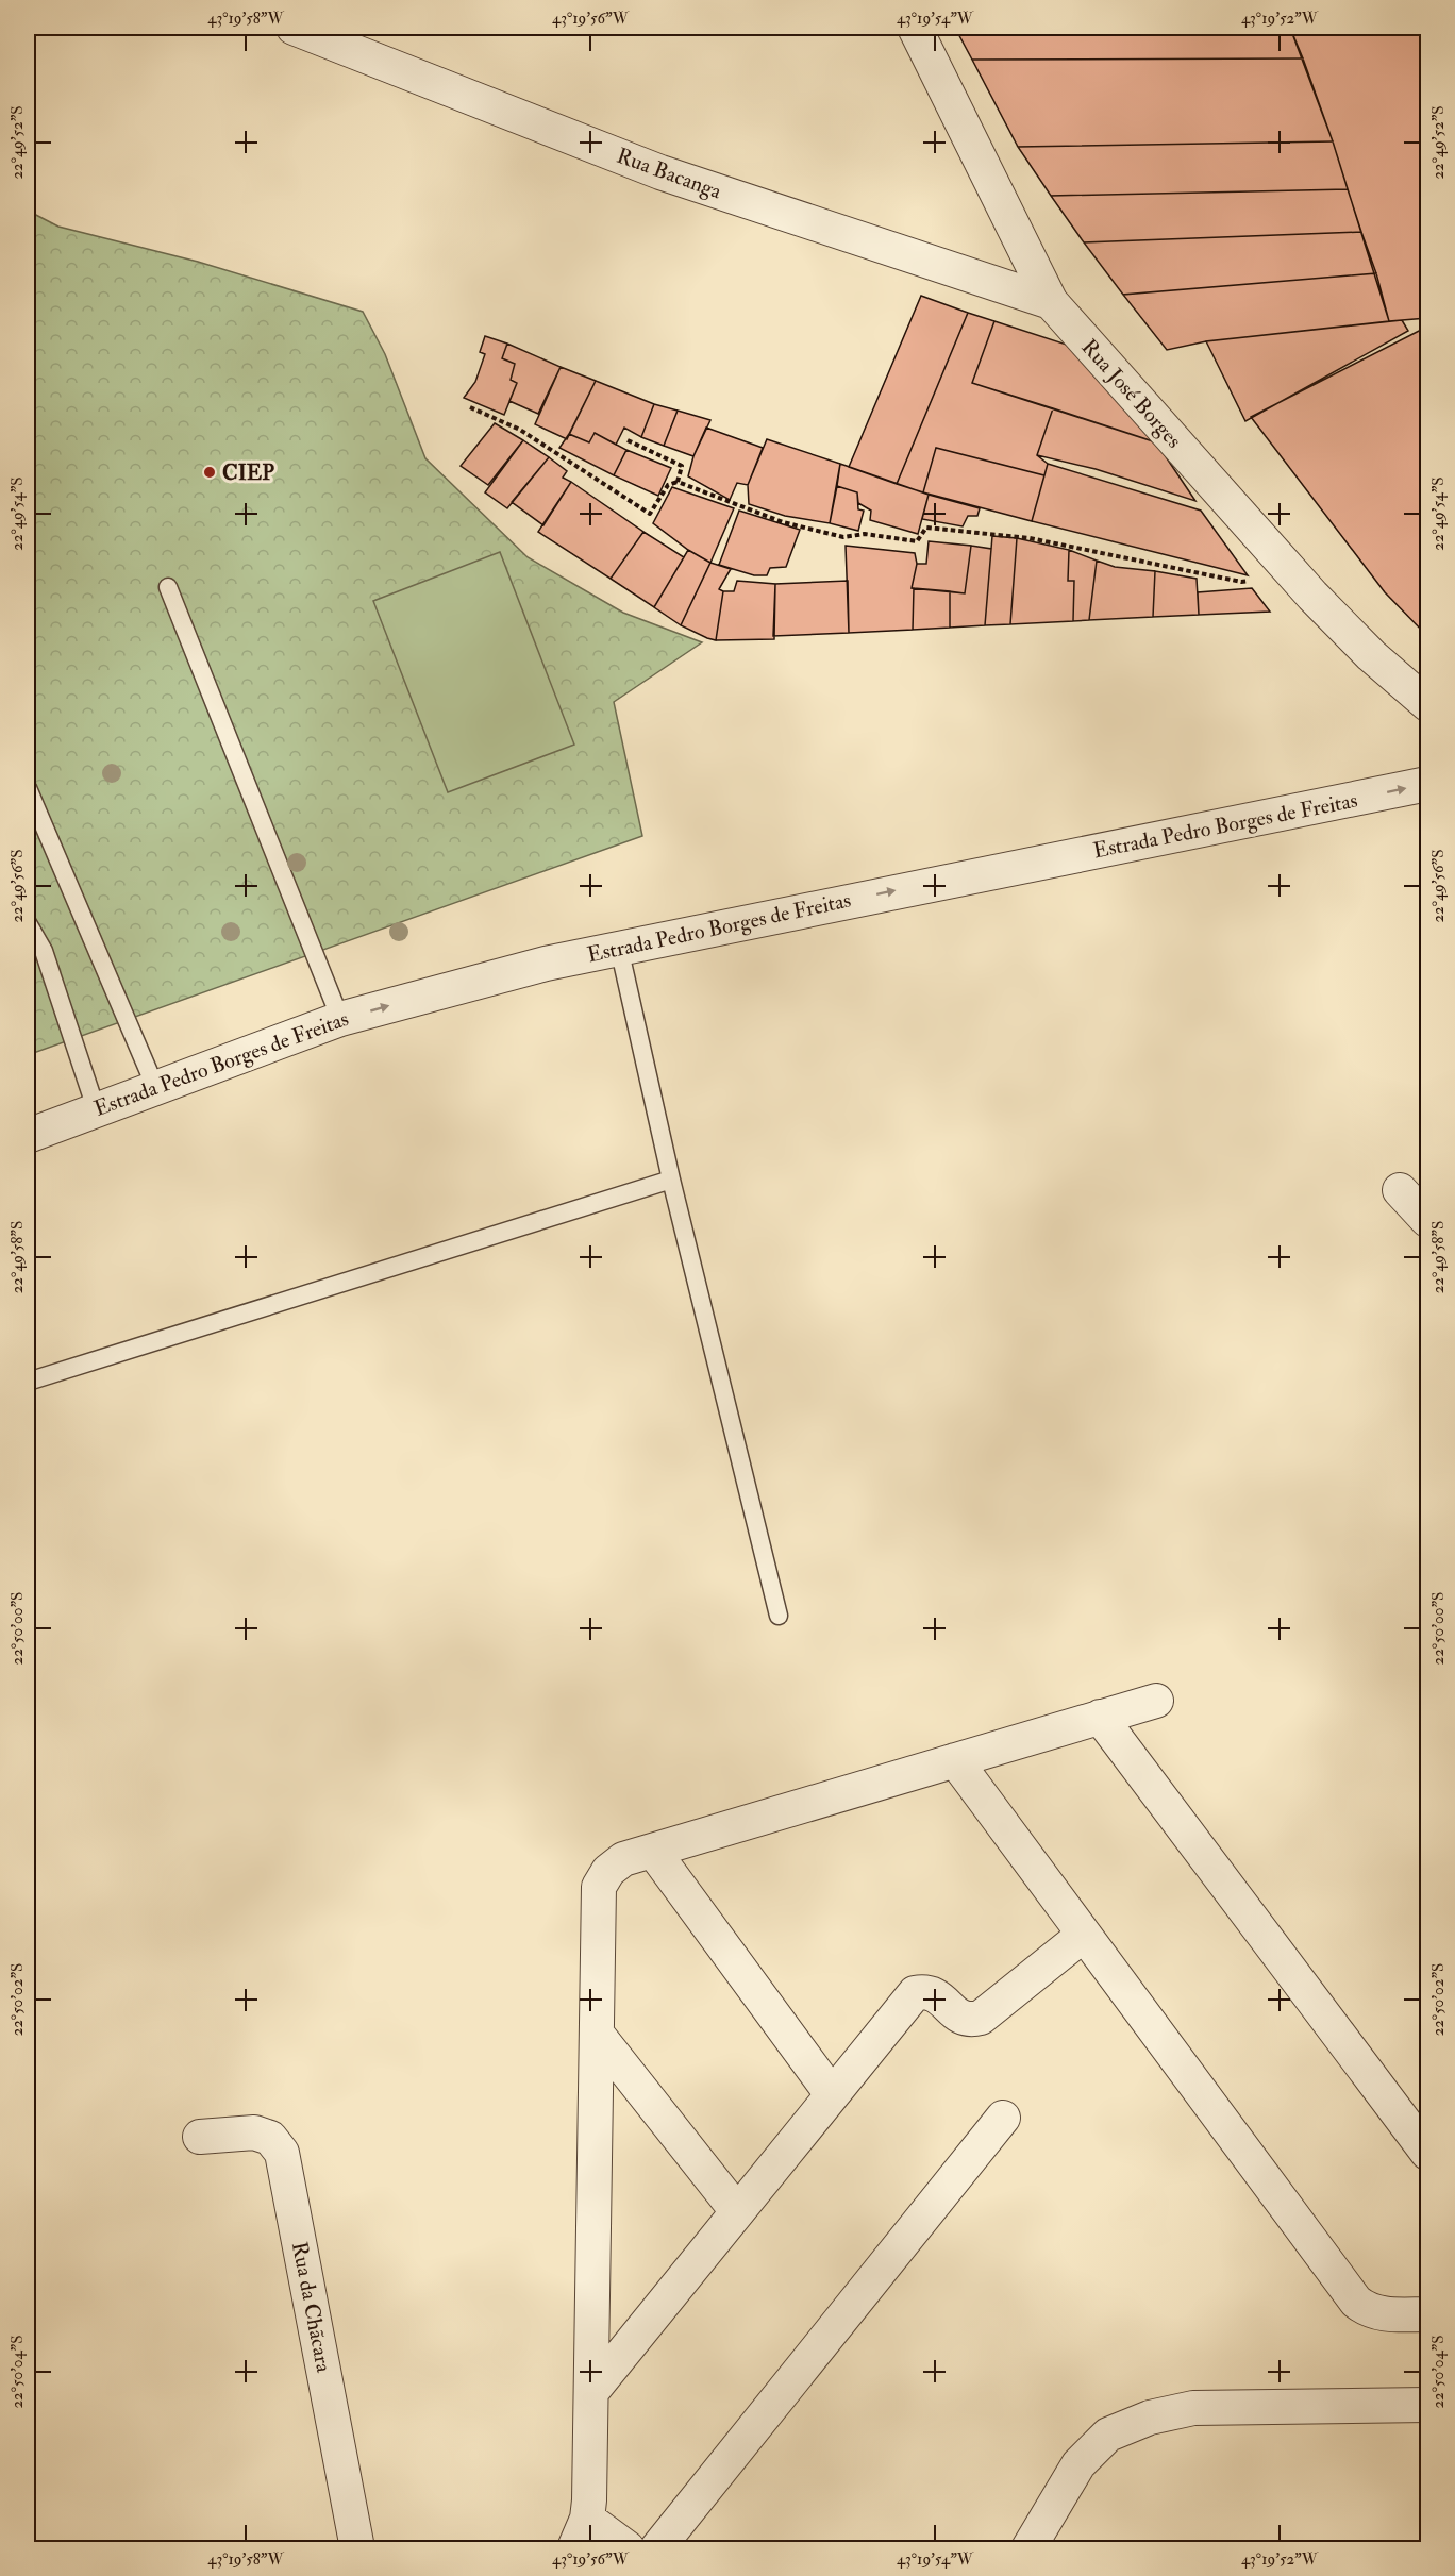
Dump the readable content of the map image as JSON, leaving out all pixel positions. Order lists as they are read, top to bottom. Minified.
{"streets":{"street":["Rua Bacanga","Rua José Borges","Estrada Pedro Borges de Freitas","Rua da Chãcara"]},"crossings":[["Rua Bacanga","Rua José Borges"]],"one_way":["Estrada Pedro Borges de Freitas"],"places":["CIEP"],"coordinates":["43°19'58\"W","43°19'56\"W","43°19'54\"W","43°19'52\"W","22°49'52\"S","22°49'54\"S","22°49'56\"S","22°49'58\"S","22°50'00\"S","22°50'02\"S","22°50'04\"S"]}
